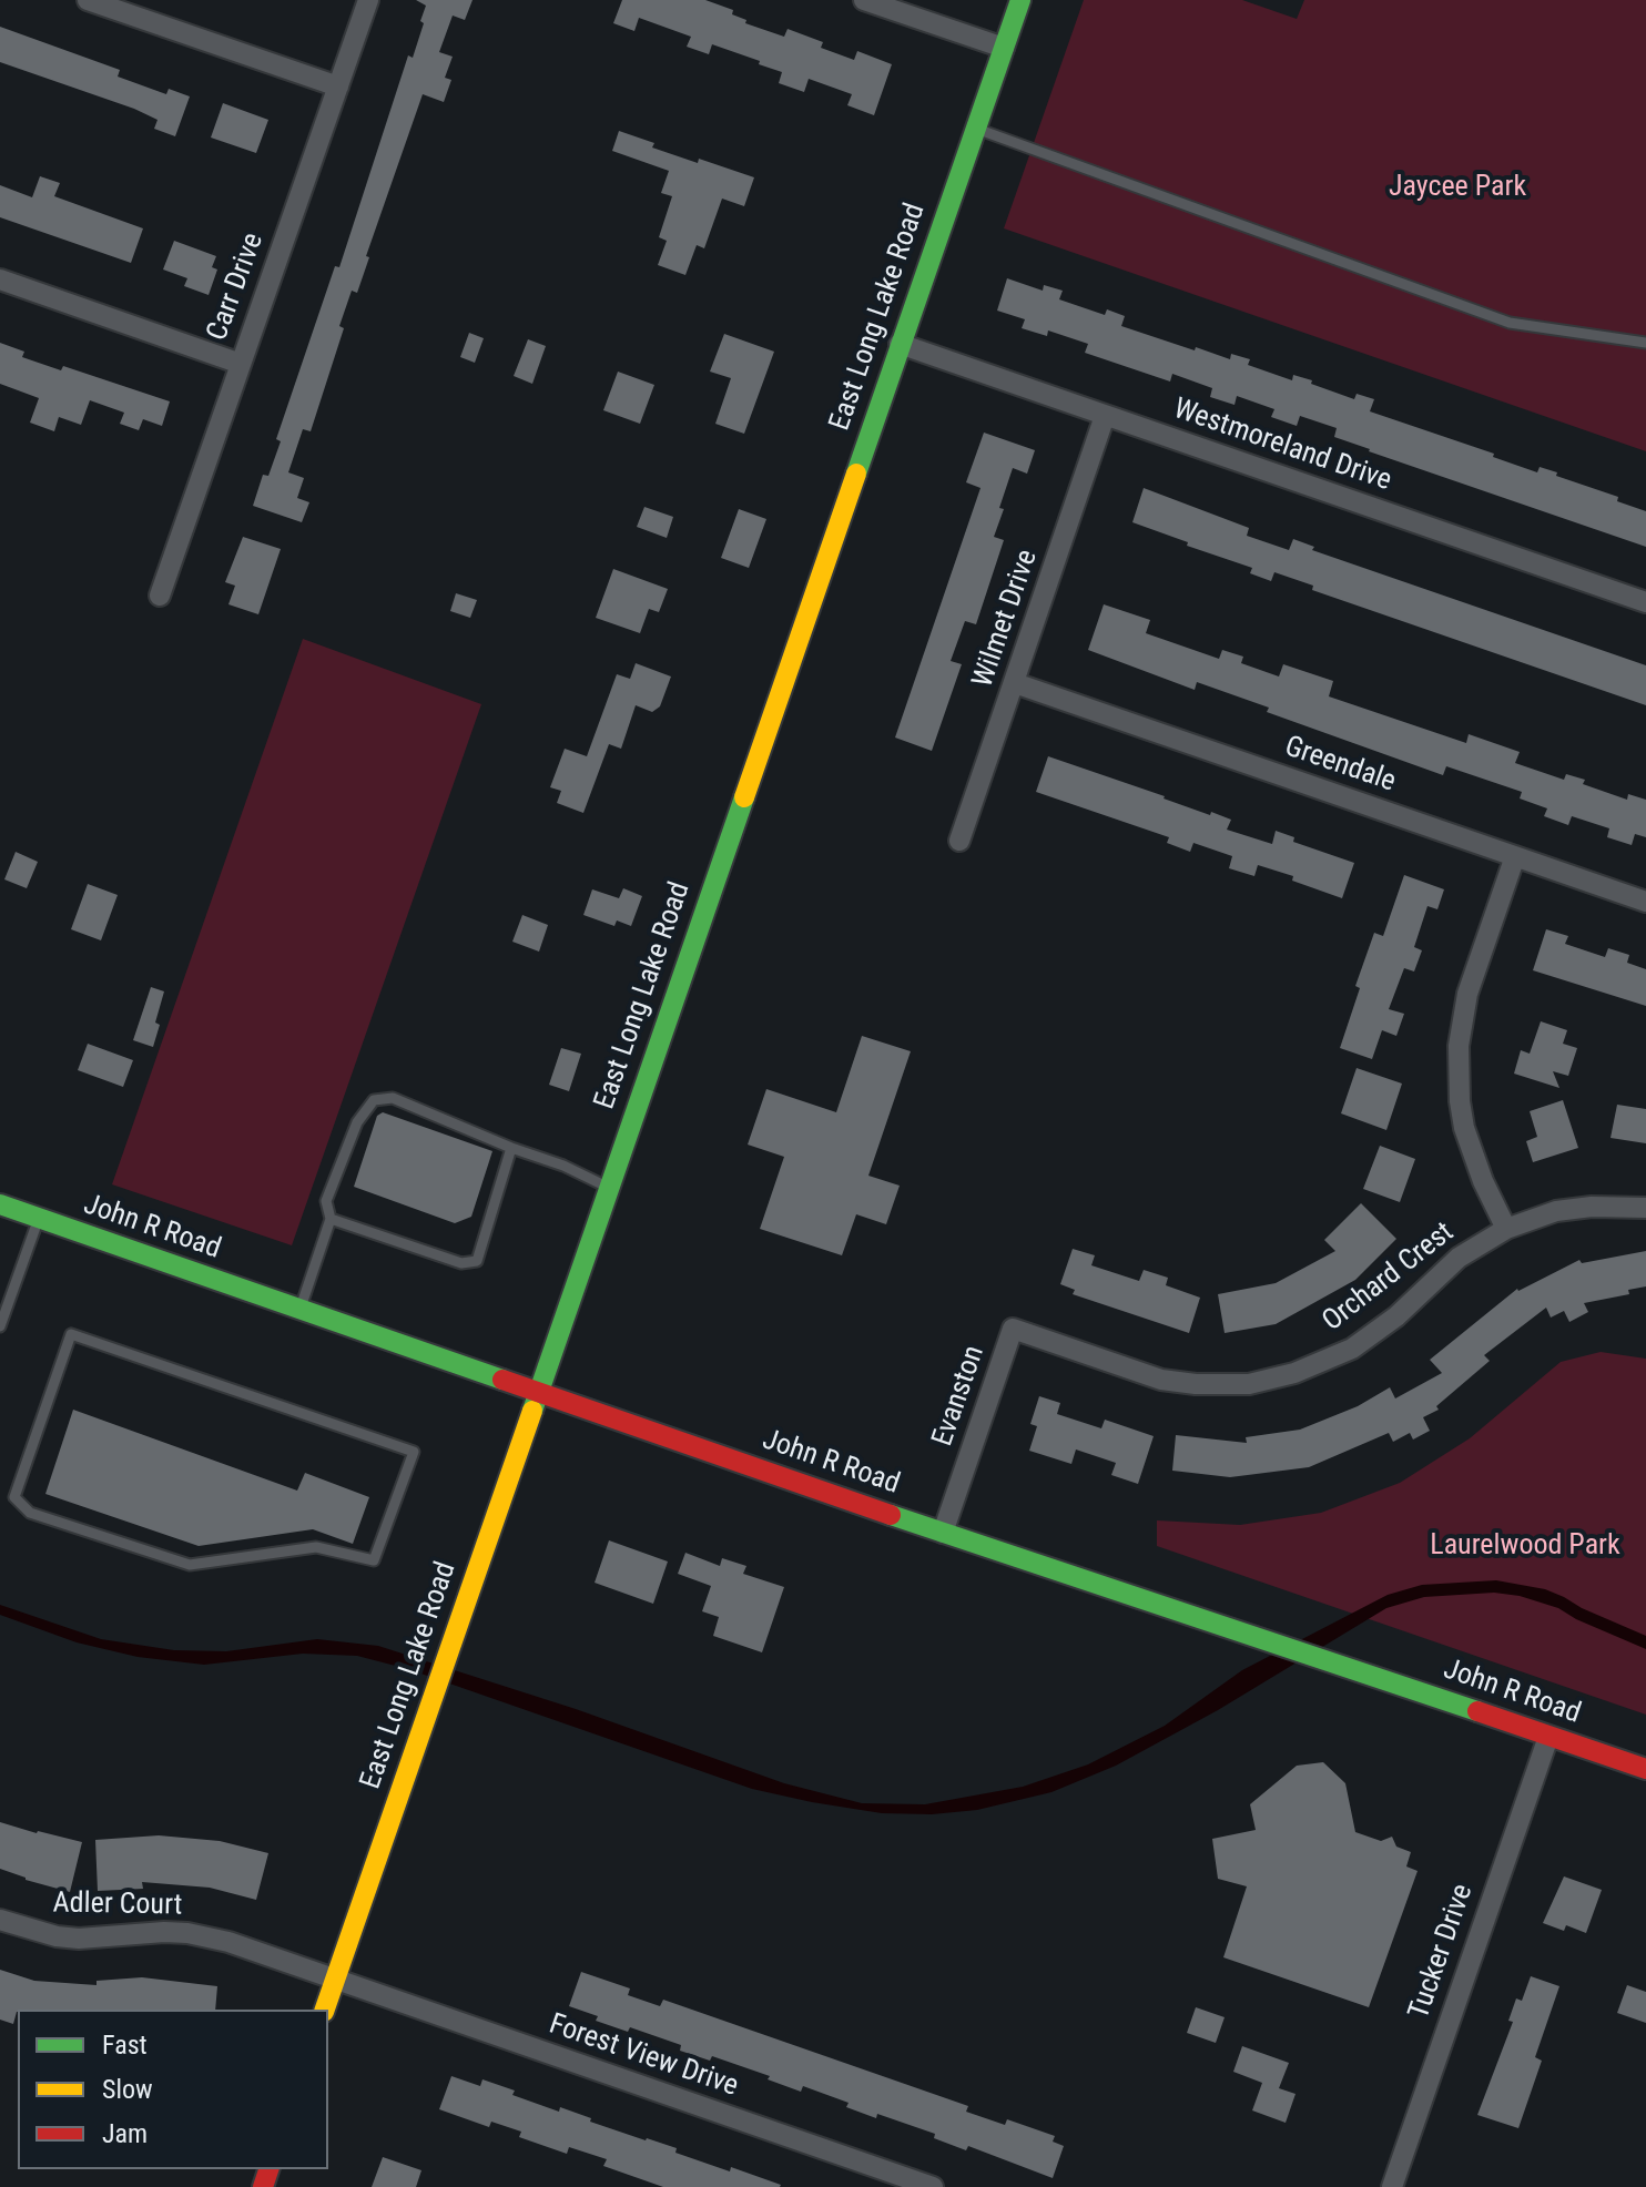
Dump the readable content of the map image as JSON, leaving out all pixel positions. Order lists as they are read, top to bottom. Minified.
{"streets":{"main road":["East Long Lake Road","John R Road"],"street":["Carr Drive","Westmoreland Drive","Wilmet Drive","Greendale","Orchard Crest","Evanston","Adler Court","Tucker Drive","Forest View Drive"]},"crossings":[["East Long Lake Road","Westmoreland Drive"],["East Long Lake Road","John R Road"],["East Long Lake Road","Adler Court"],["East Long Lake Road","Forest View Drive"],["Westmoreland Drive","Wilmet Drive"],["Wilmet Drive","Greendale"],["John R Road","Evanston"],["John R Road","Tucker Drive"],["Orchard Crest","Evanston"],["Adler Court","Forest View Drive"]],"parks":["Jaycee Park","Laurelwood Park"],"legend":["Fast","Slow","Jam"]}
